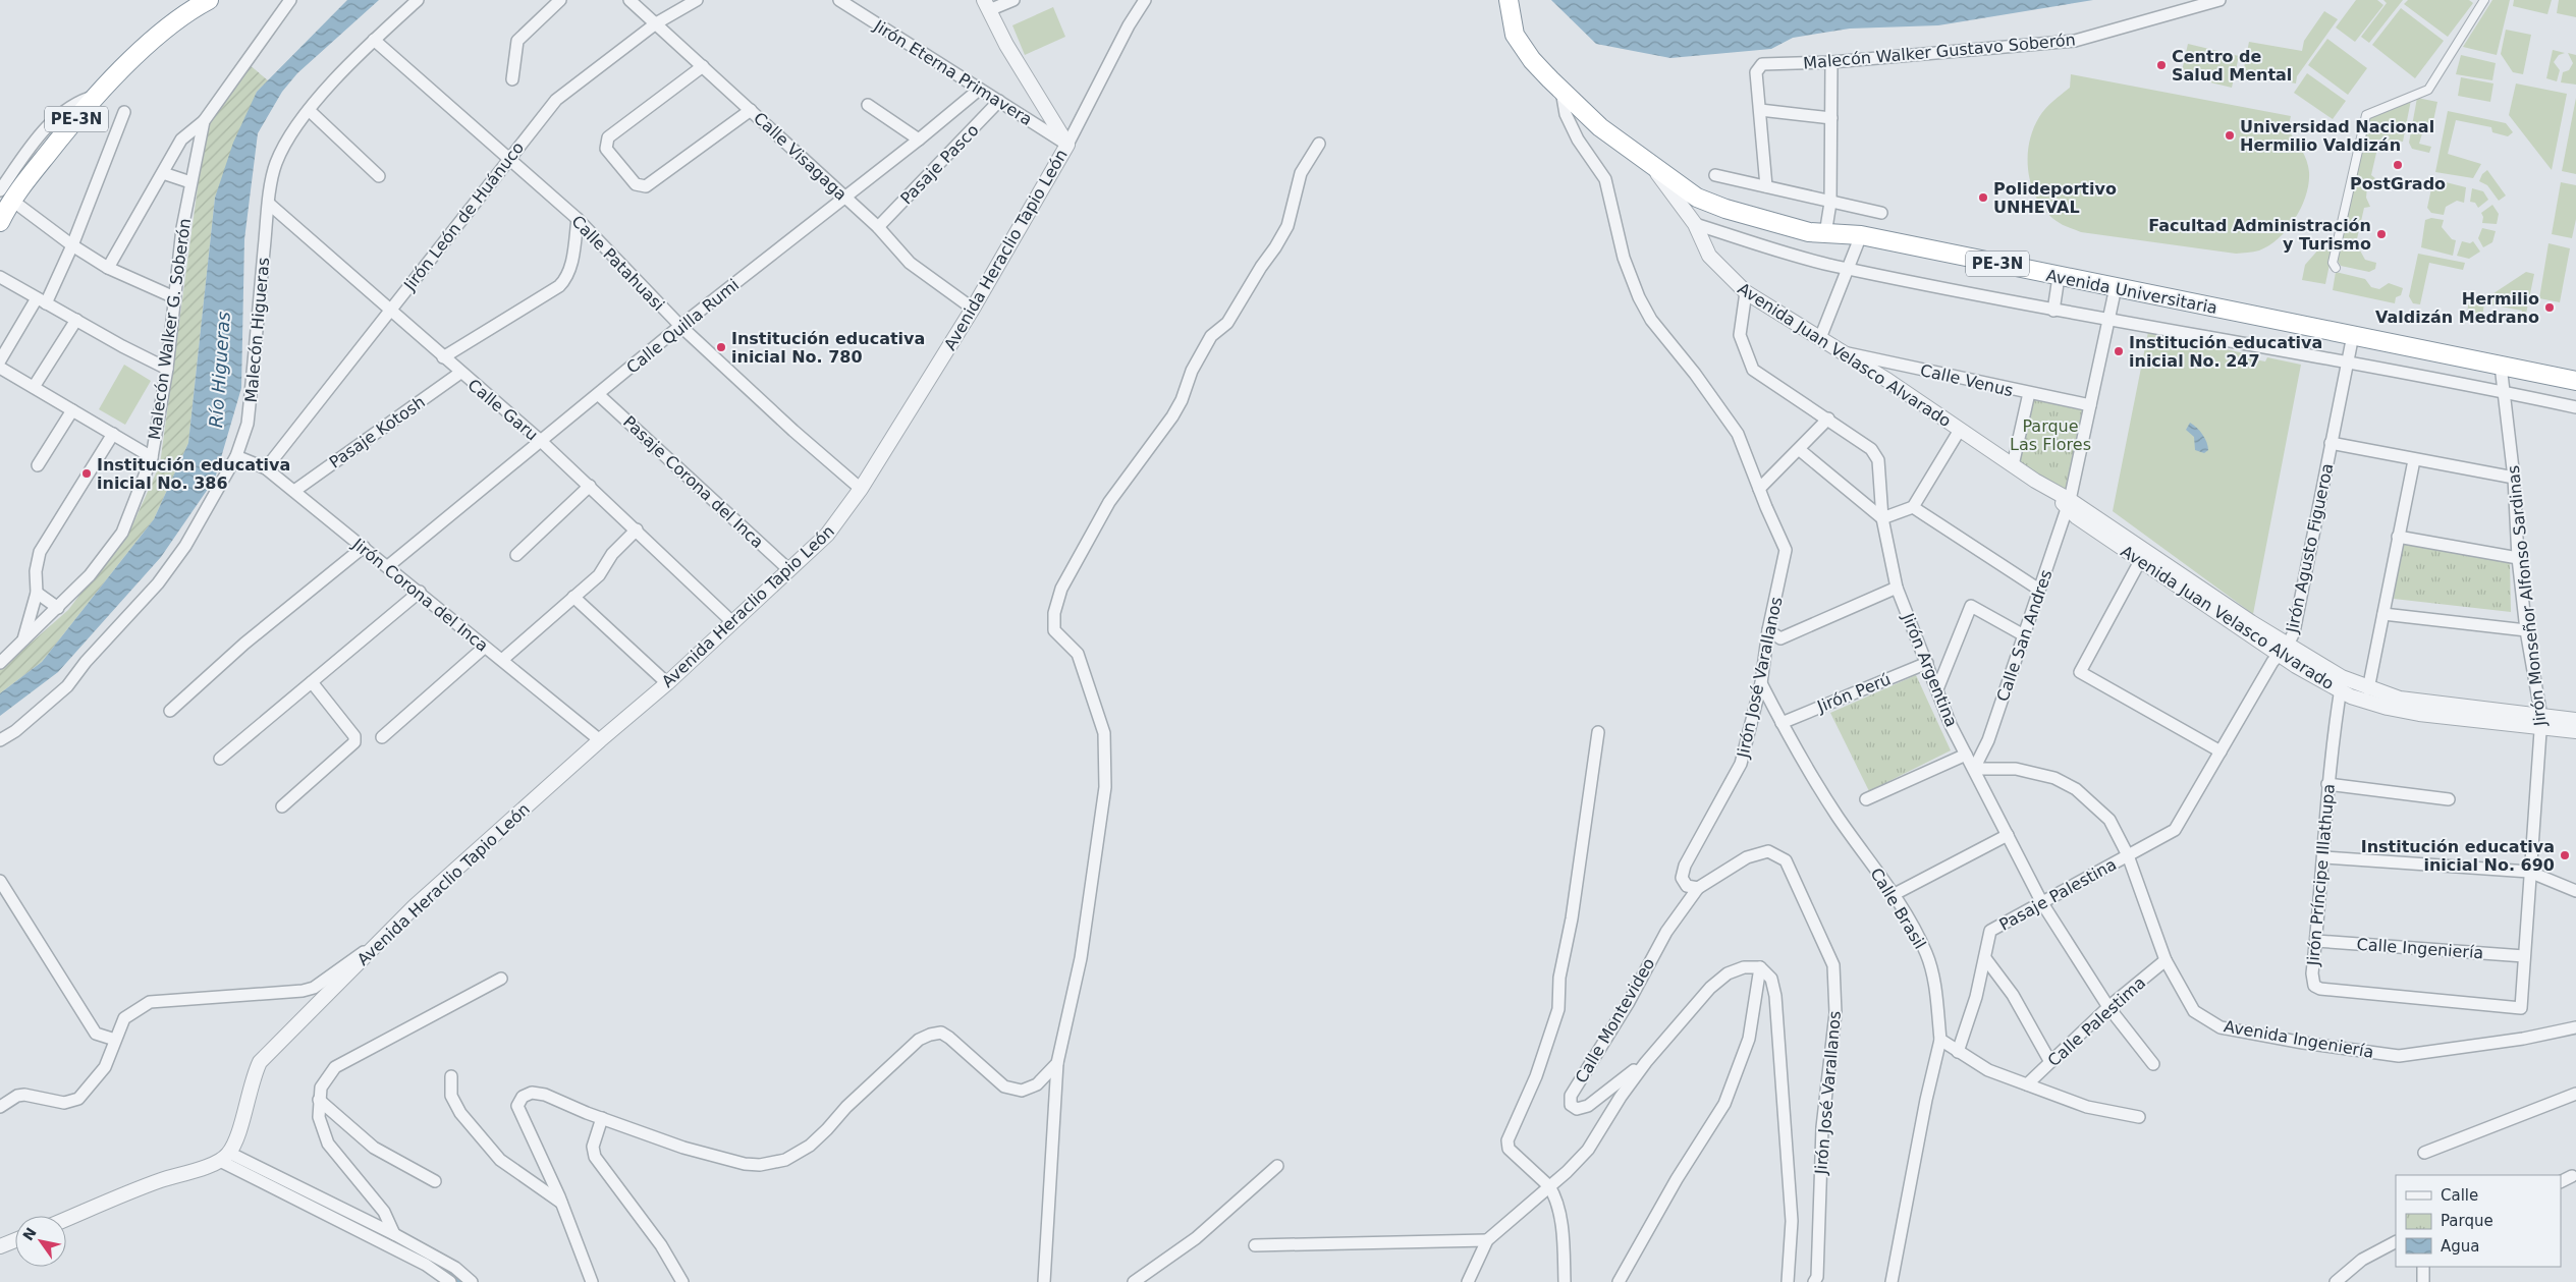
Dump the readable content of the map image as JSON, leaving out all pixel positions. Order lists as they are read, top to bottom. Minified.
{"streets":{"highway":["PE-3N","Avenida Universitaria"],"street":["Malecón Walker Gustavo Soberón","Jirón Eterna Primavera","Calle Visagaga","Pasaje Pasco","Jirón León de Huánuco","Avenida Heraclio Tapio León","Calle Patahuasi","Calle Quilla Rumi","Malecón Walker G. Soberón","Malecón Higueras","Avenida Juan Velasco Alvarado","Calle Venus","Calle Garu","Pasaje Kotosh","Pasaje Corona del Inca","Jirón Agusto Figueroa","Jirón Corona del Inca","Jirón Monseñor Alfonso Sardinas","Calle San Andres","Jirón Argentina","Jirón José Varallanos","Jirón Perú","Jirón Príncipe Illathupa","Pasaje Palestina","Calle Brasil","Calle Ingeniería","Calle Montevideo","Calle Palestima","Avenida Ingeniería"]},"crossings":[["Jirón Eterna Primavera","Pasaje Pasco"],["Jirón Eterna Primavera","Avenida Heraclio Tapio León"],["Jirón Eterna Primavera","Calle Quilla Rumi"],["Calle Visagaga","Pasaje Pasco"],["Calle Visagaga","Jirón León de Huánuco"],["Calle Visagaga","Avenida Heraclio Tapio León"],["Calle Visagaga","Calle Quilla Rumi"],["Jirón León de Huánuco","Calle Patahuasi"],["Jirón León de Huánuco","Calle Garu"],["Jirón León de Huánuco","Jirón Corona del Inca"],["Avenida Heraclio Tapio León","Calle Patahuasi"],["Avenida Heraclio Tapio León","Calle Garu"],["Avenida Heraclio Tapio León","Pasaje Corona del Inca"],["Avenida Heraclio Tapio León","Jirón Corona del Inca"],["Calle Patahuasi","Calle Quilla Rumi"],["Calle Patahuasi","Malecón Higueras"],["Avenida Universitaria","Avenida Juan Velasco Alvarado"],["Avenida Universitaria","Jirón Agusto Figueroa"],["Avenida Universitaria","Jirón Monseñor Alfonso Sardinas"],["Avenida Universitaria","Calle San Andres"],["Avenida Universitaria","Jirón José Varallanos"],["Calle Quilla Rumi","Calle Garu"],["Calle Quilla Rumi","Pasaje Corona del Inca"],["Calle Quilla Rumi","Jirón Corona del Inca"],["Malecón Higueras","Calle Garu"],["Malecón Higueras","Jirón Corona del Inca"],["Avenida Juan Velasco Alvarado","Calle Venus"],["Avenida Juan Velasco Alvarado","Jirón Agusto Figueroa"],["Avenida Juan Velasco Alvarado","Jirón Monseñor Alfonso Sardinas"],["Avenida Juan Velasco Alvarado","Calle San Andres"],["Avenida Juan Velasco Alvarado","Jirón Argentina"],["Avenida Juan Velasco Alvarado","Jirón Príncipe Illathupa"],["Calle Venus","Calle San Andres"],["Calle Garu","Pasaje Kotosh"],["Pasaje Kotosh","Jirón Corona del Inca"],["Jirón Agusto Figueroa","Pasaje Palestina"],["Jirón Agusto Figueroa","Avenida Ingeniería"],["Jirón Monseñor Alfonso Sardinas","Jirón Príncipe Illathupa"],["Jirón Monseñor Alfonso Sardinas","Calle Ingeniería"],["Calle San Andres","Jirón Argentina"],["Calle San Andres","Avenida Ingeniería"],["Jirón Argentina","Jirón Perú"],["Jirón Argentina","Pasaje Palestina"],["Jirón Argentina","Calle Palestima"],["Jirón Argentina","Avenida Ingeniería"],["Jirón José Varallanos","Calle Brasil"],["Jirón José Varallanos","Calle Montevideo"],["Jirón Perú","Calle Brasil"],["Jirón Príncipe Illathupa","Calle Ingeniería"],["Pasaje Palestina","Avenida Ingeniería"],["Calle Palestima","Avenida Ingeniería"]],"water":["Río Higueras"],"parks":["Parque Las Flores"],"places":["Centro de Salud Mental","Universidad Nacional Hermilio Valdizán","PostGrado","Polideportivo UNHEVAL","Facultad Administración y Turismo","Hermilio Valdizán Medrano","Institución educativa inicial No. 780","Institución educativa inicial No. 247","Institución educativa inicial No. 386","Institución educativa inicial No. 690"],"legend":["Calle","Parque","Agua"],"north":"top left"}
